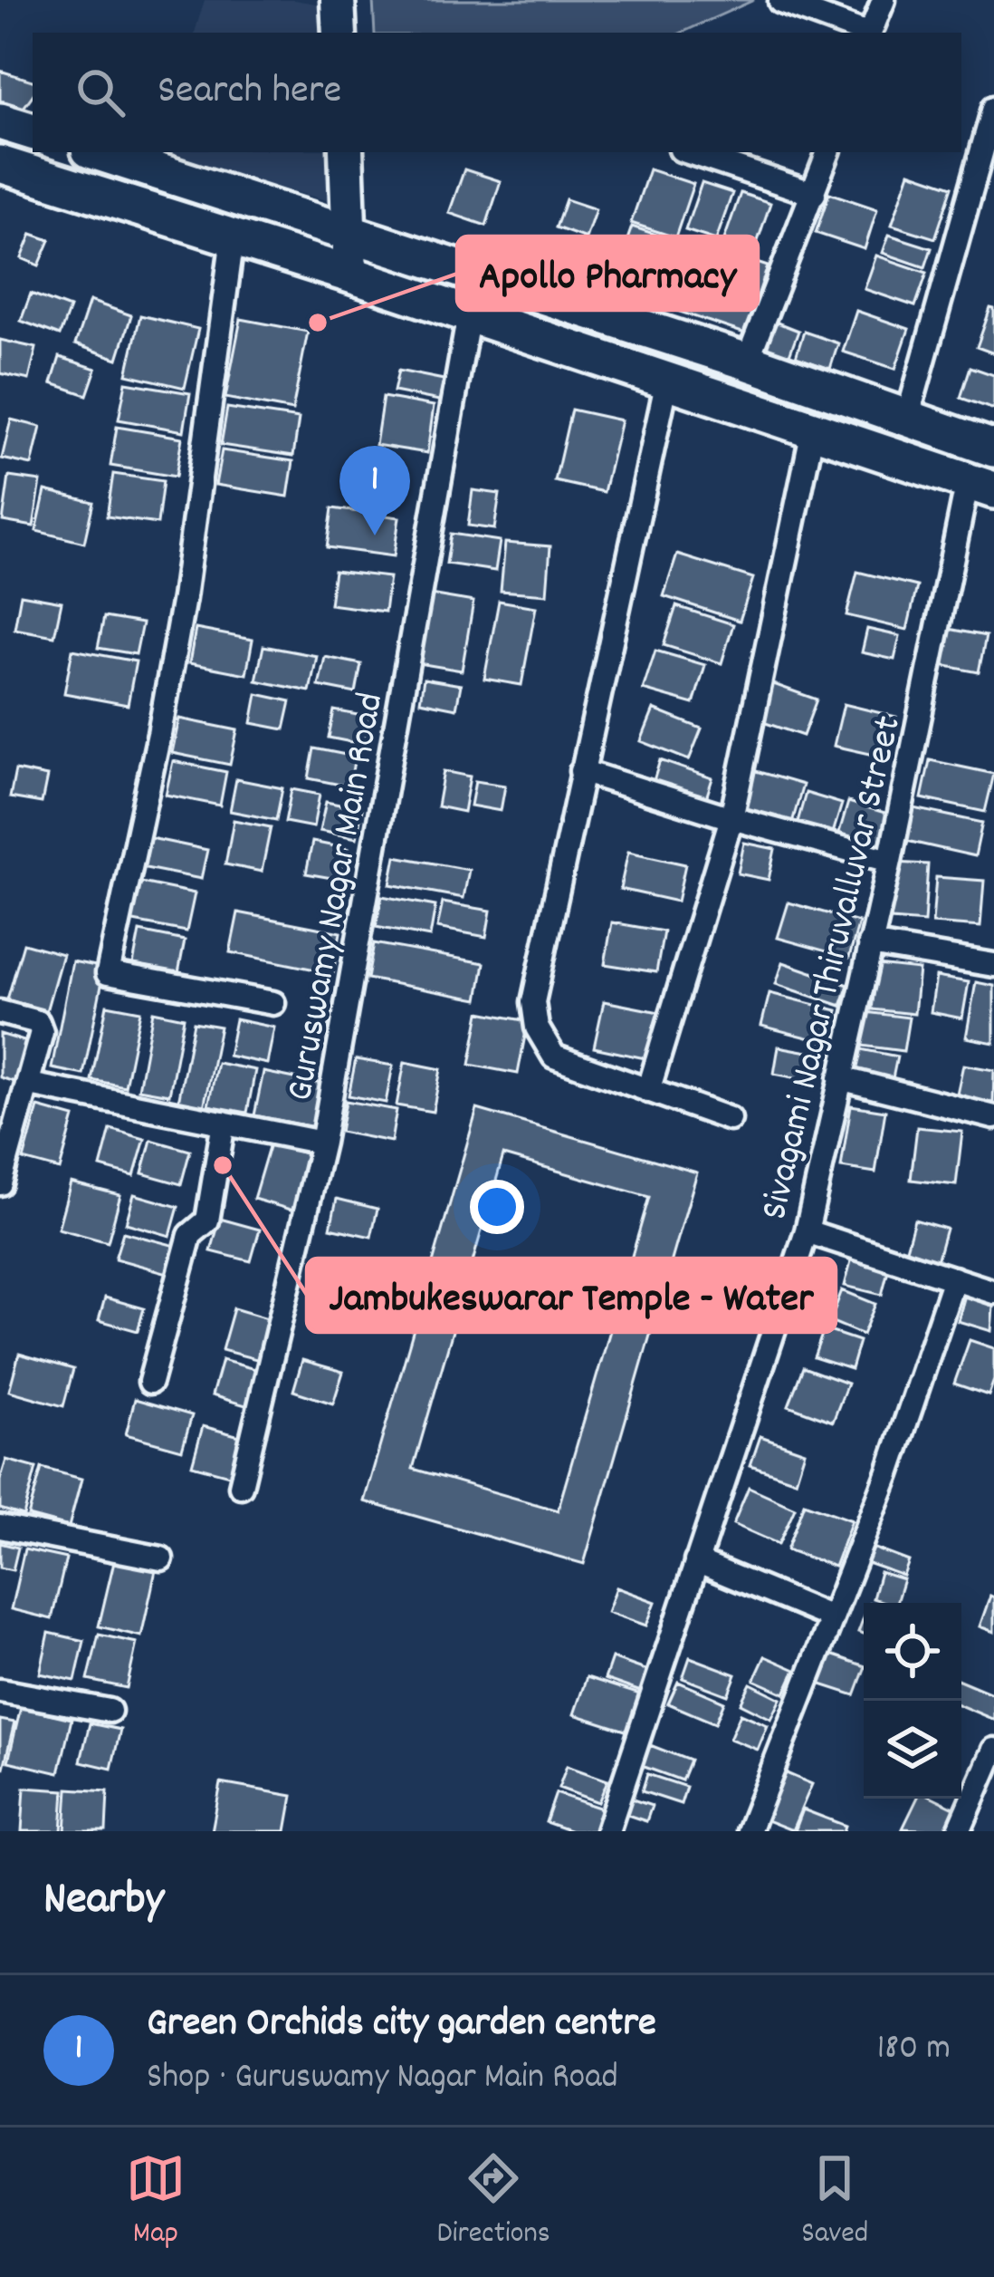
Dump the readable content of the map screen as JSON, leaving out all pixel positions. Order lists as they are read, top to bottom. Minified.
{"streets":{"street":["Guruswamy Nagar Main Road","Sivagami Nagar Thiruvalluvar Street"]},"places":["Apollo Pharmacy","Jambukeswarar Temple - Water"],"page":{"search":"Search here","pins":"1","heading":"Nearby","list":[{"mark":"1","name":"Green Orchids city garden centre","note":"Shop · Guruswamy Nagar Main Road","value":"180 m"}],"nav":["Map","Directions","Saved"]}}
